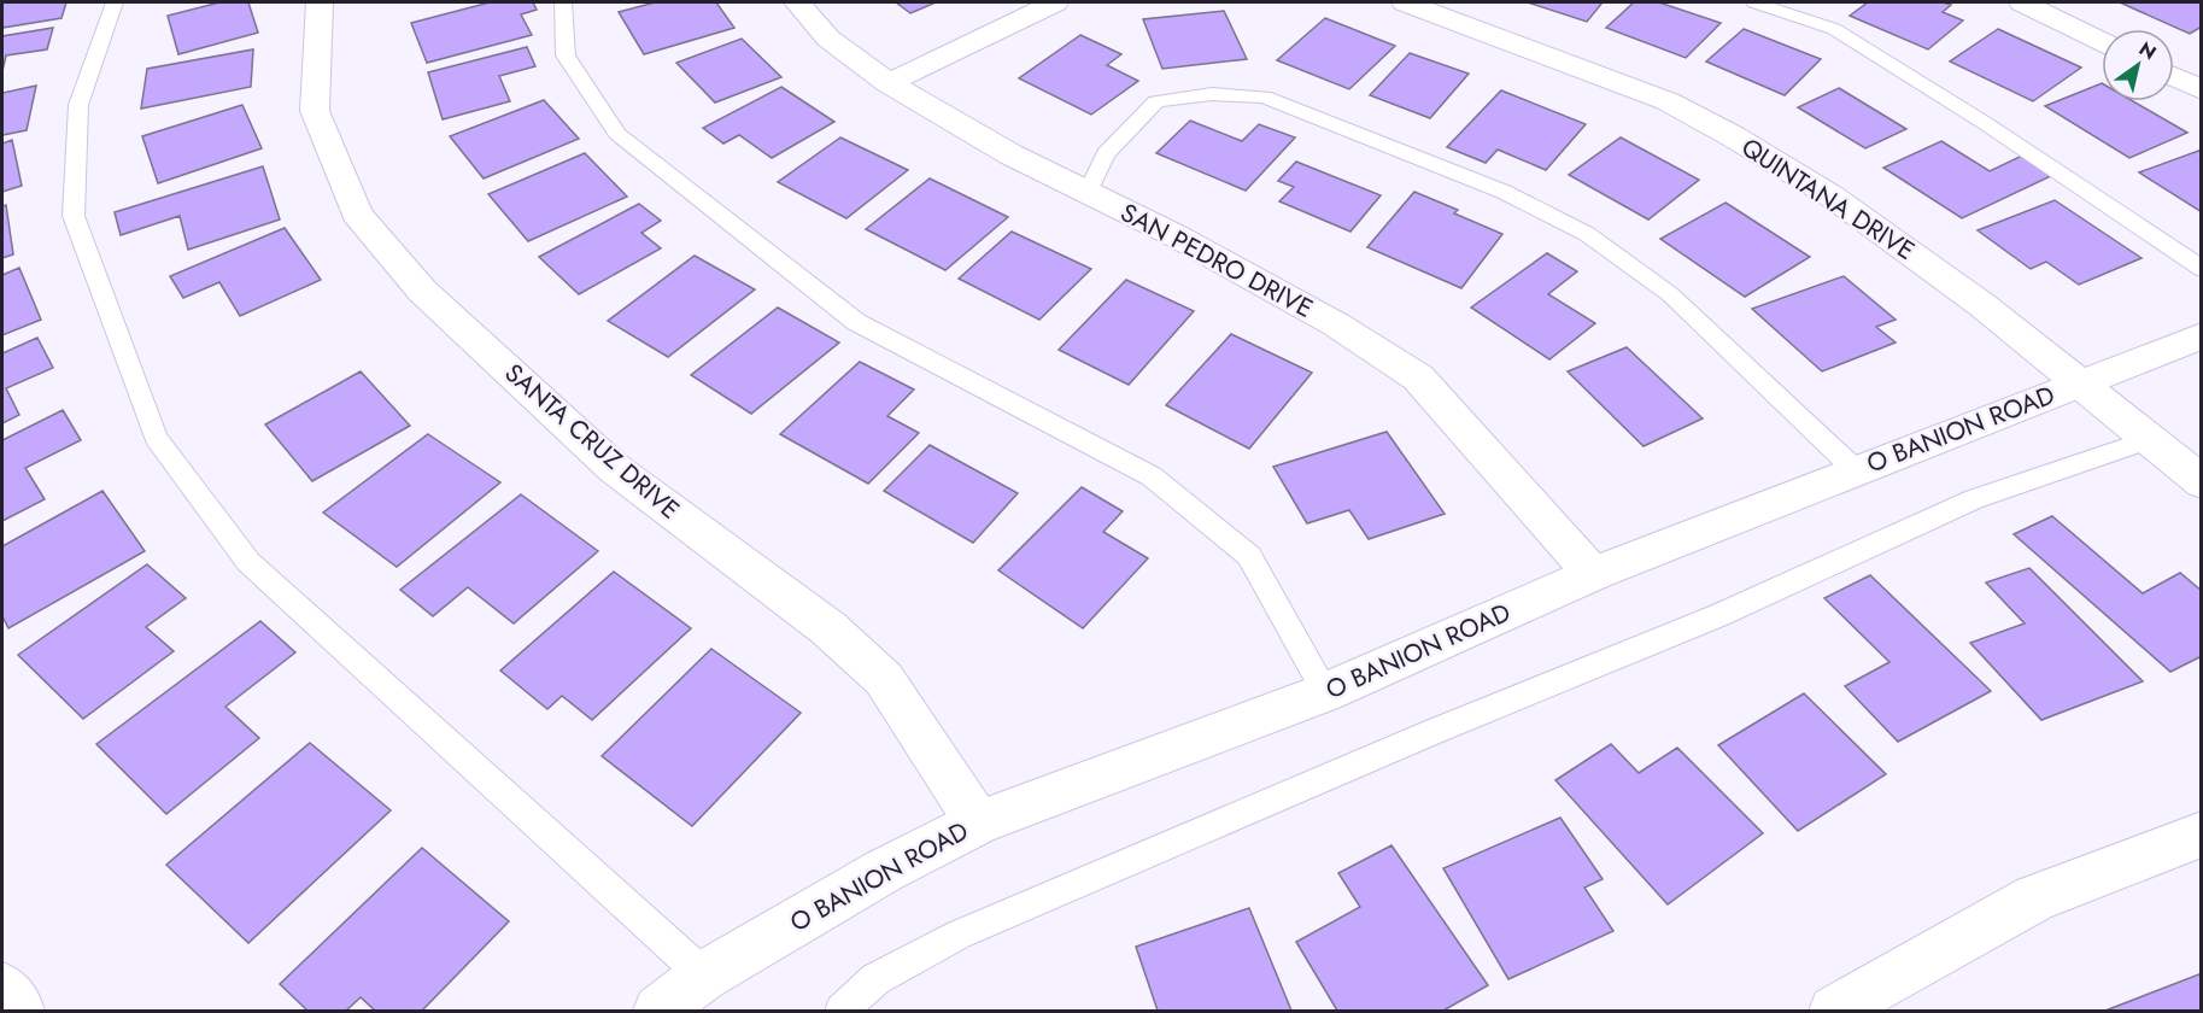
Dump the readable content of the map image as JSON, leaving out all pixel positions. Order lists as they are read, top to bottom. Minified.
{"streets":{"street":["QUINTANA DRIVE","SAN PEDRO DRIVE","O BANION ROAD","SANTA CRUZ DRIVE"]},"crossings":[["QUINTANA DRIVE","O BANION ROAD"],["SAN PEDRO DRIVE","O BANION ROAD"],["O BANION ROAD","SANTA CRUZ DRIVE"]],"north":"top right"}
